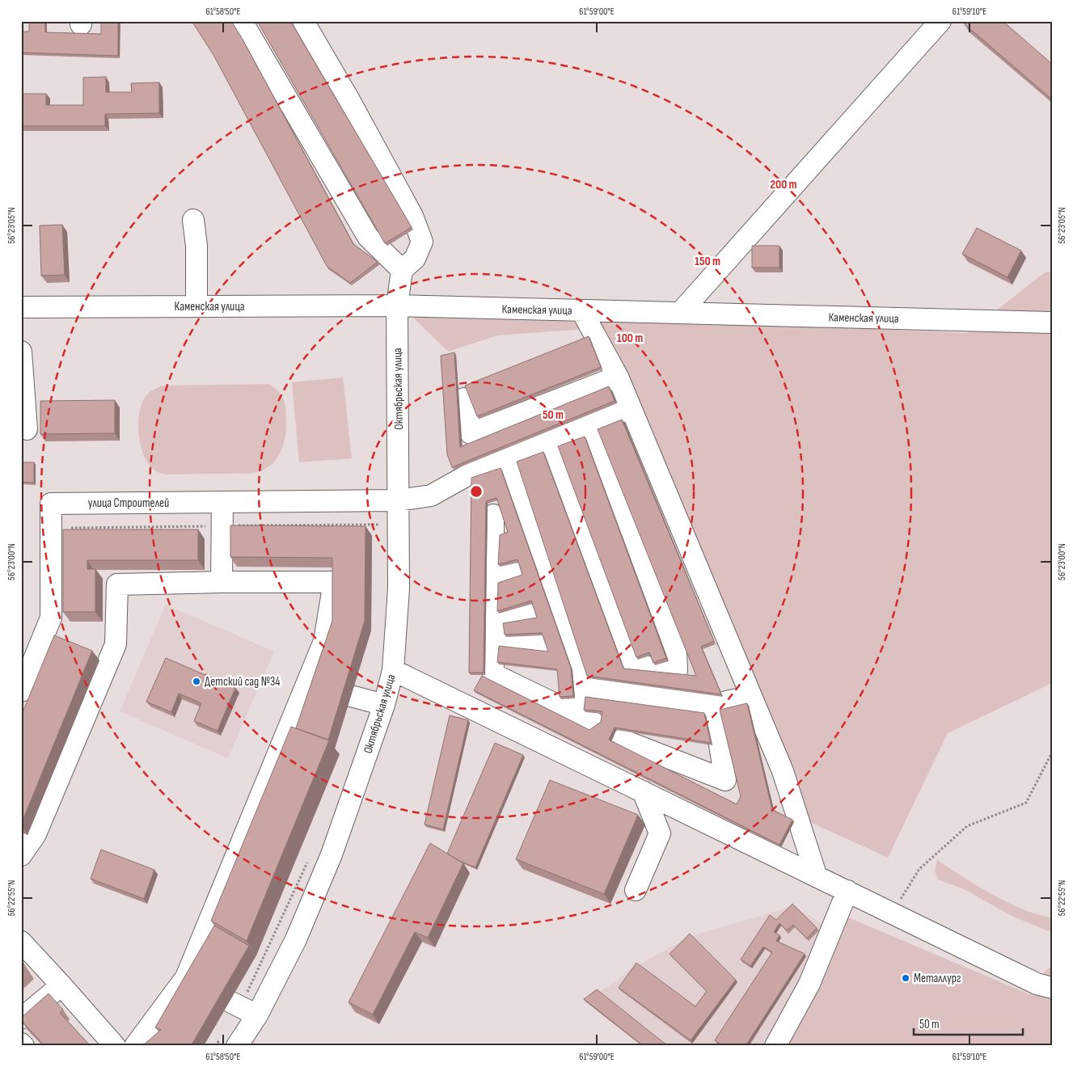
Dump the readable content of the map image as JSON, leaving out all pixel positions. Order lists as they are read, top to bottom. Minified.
{"streets":{"street":["Каменская улица","Октябрьская улица","улица Строителей"]},"crossings":[["Каменская улица","Октябрьская улица"],["Октябрьская улица","улица Строителей"]],"places":["Детский сад №34","Металлург"],"scale_bar":"50 m","coordinates":["61°58'50\"E","61°59'00\"E","61°59'10\"E","56°23'05\"N","56°23'00\"N","56°22'55\"N"],"rings":["200 m","150 m","100 m","50 m"]}
